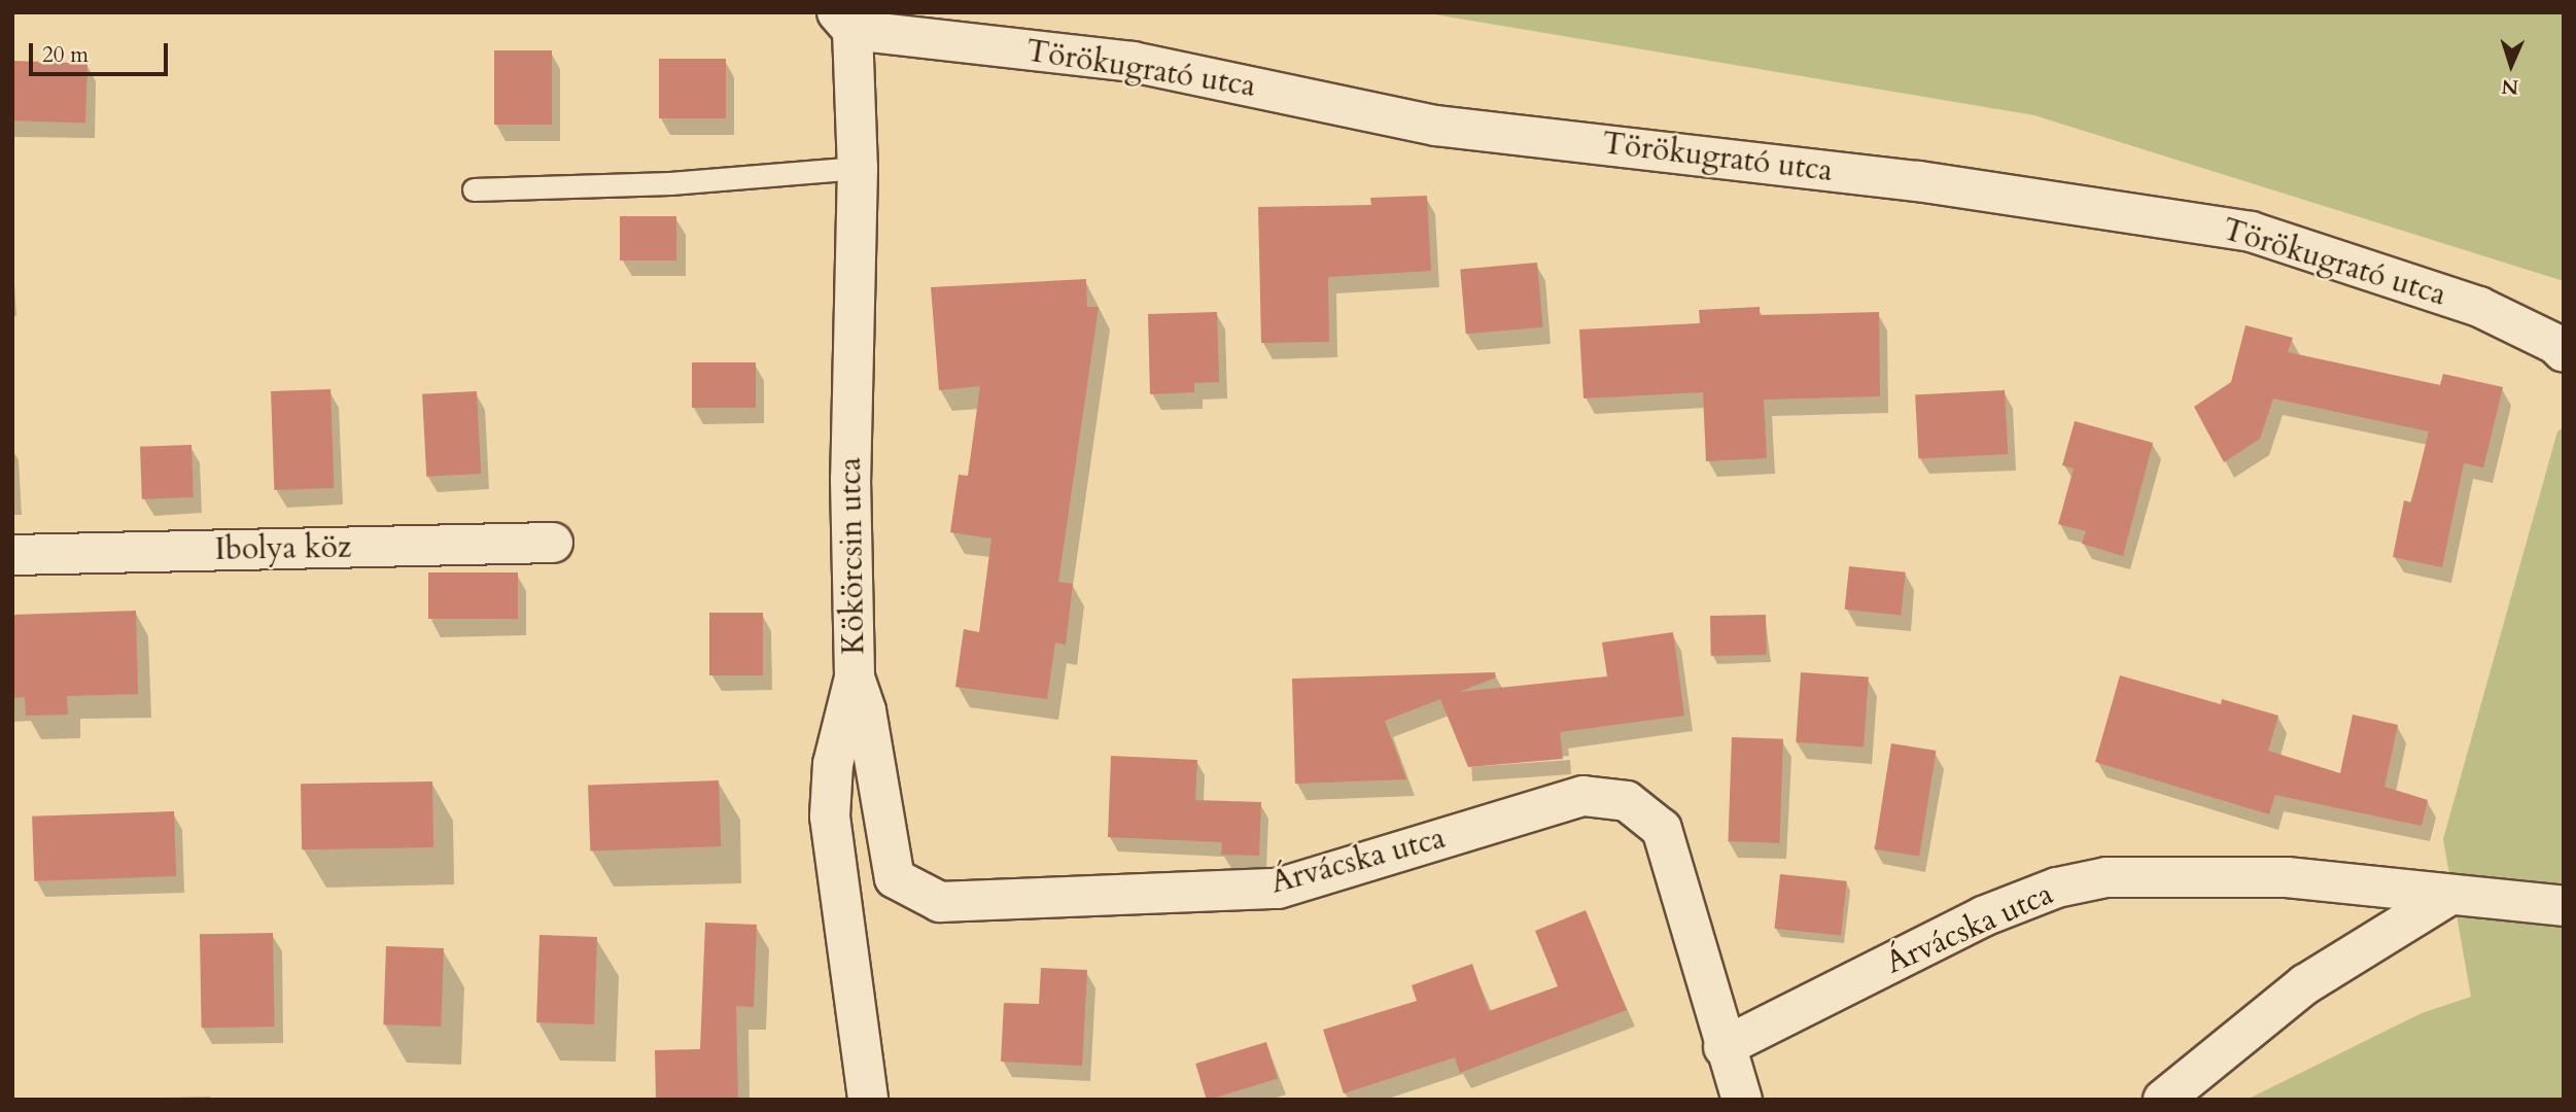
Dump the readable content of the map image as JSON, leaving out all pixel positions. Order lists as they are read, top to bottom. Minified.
{"streets":{"street":["Törökugrató utca","Ibolya köz","Kökörcsin utca","Árvácska utca"]},"crossings":[["Törökugrató utca","Kökörcsin utca"],["Kökörcsin utca","Árvácska utca"]],"scale_bar":"20 m","north":"bottom"}
